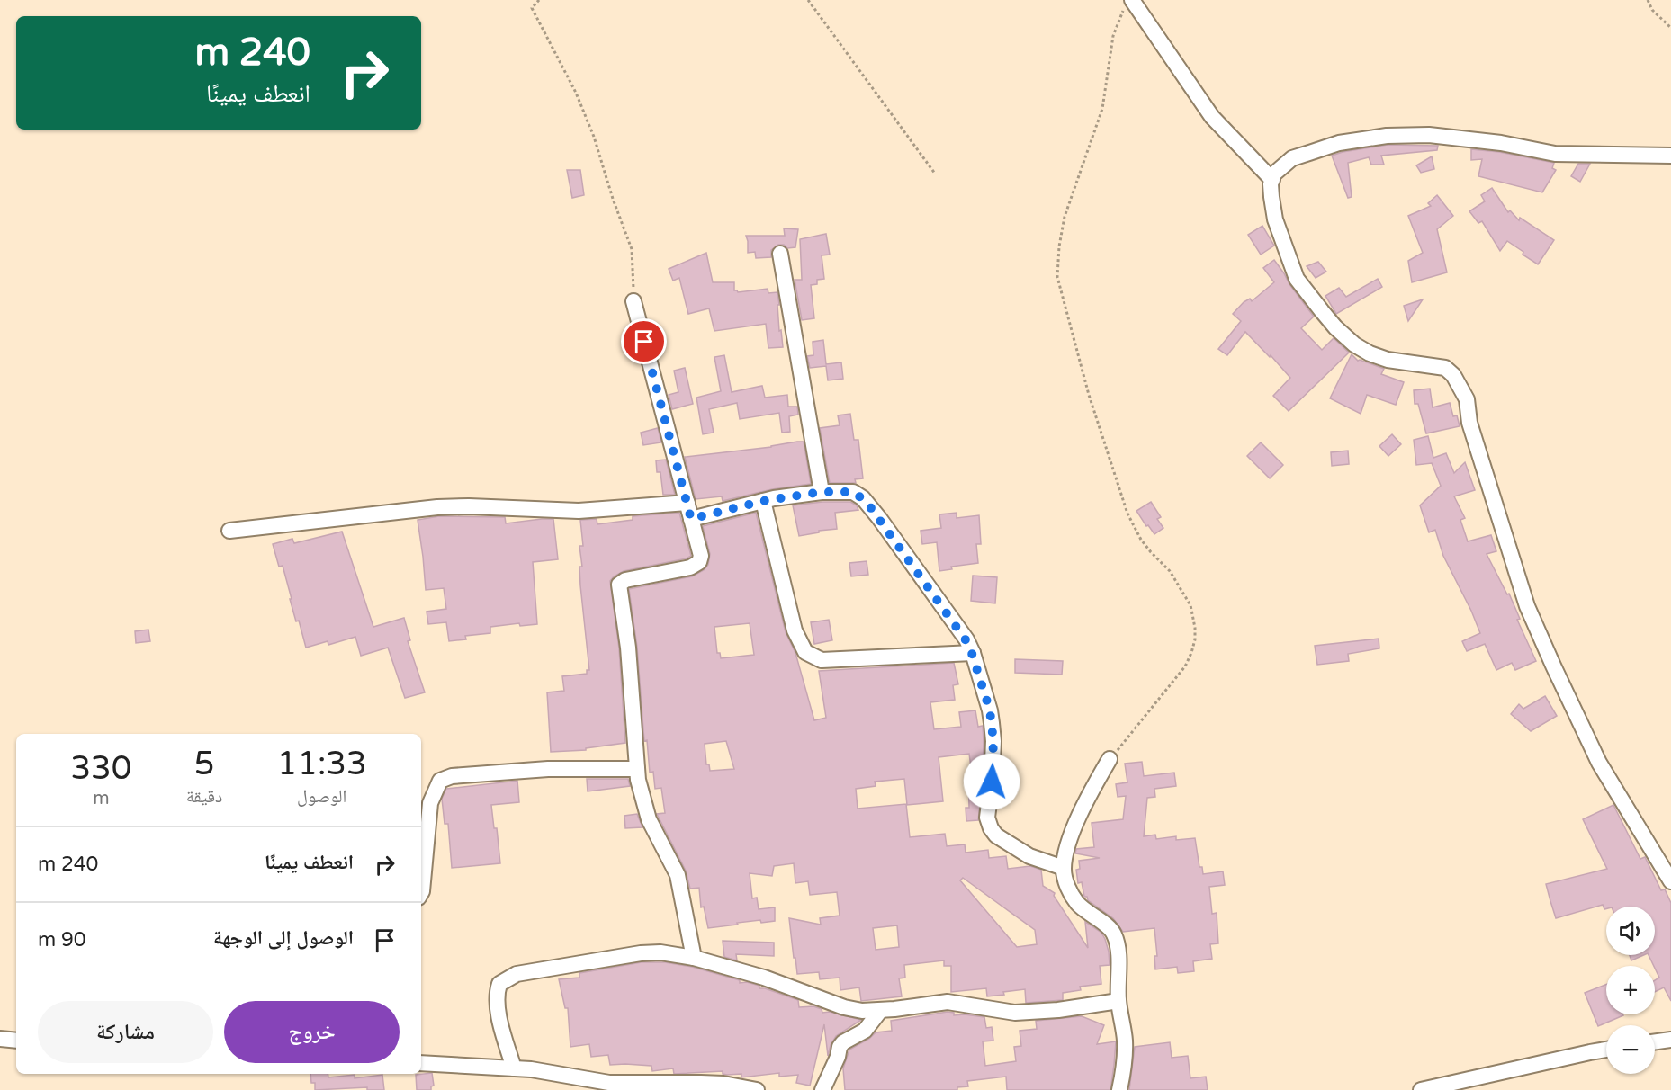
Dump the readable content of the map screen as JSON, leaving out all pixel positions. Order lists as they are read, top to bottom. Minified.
{"page":{"turn":["240 m","انعطف يمينًا"],"eta":["11:33","الوصول","5","دقيقة","330","m"],"list":[{"name":"انعطف يمينًا","value":"240 m"},{"name":"الوصول إلى الوجهة","value":"90 m"}],"map_buttons":["+","−"],"buttons":["خروج","مشاركة"]}}
